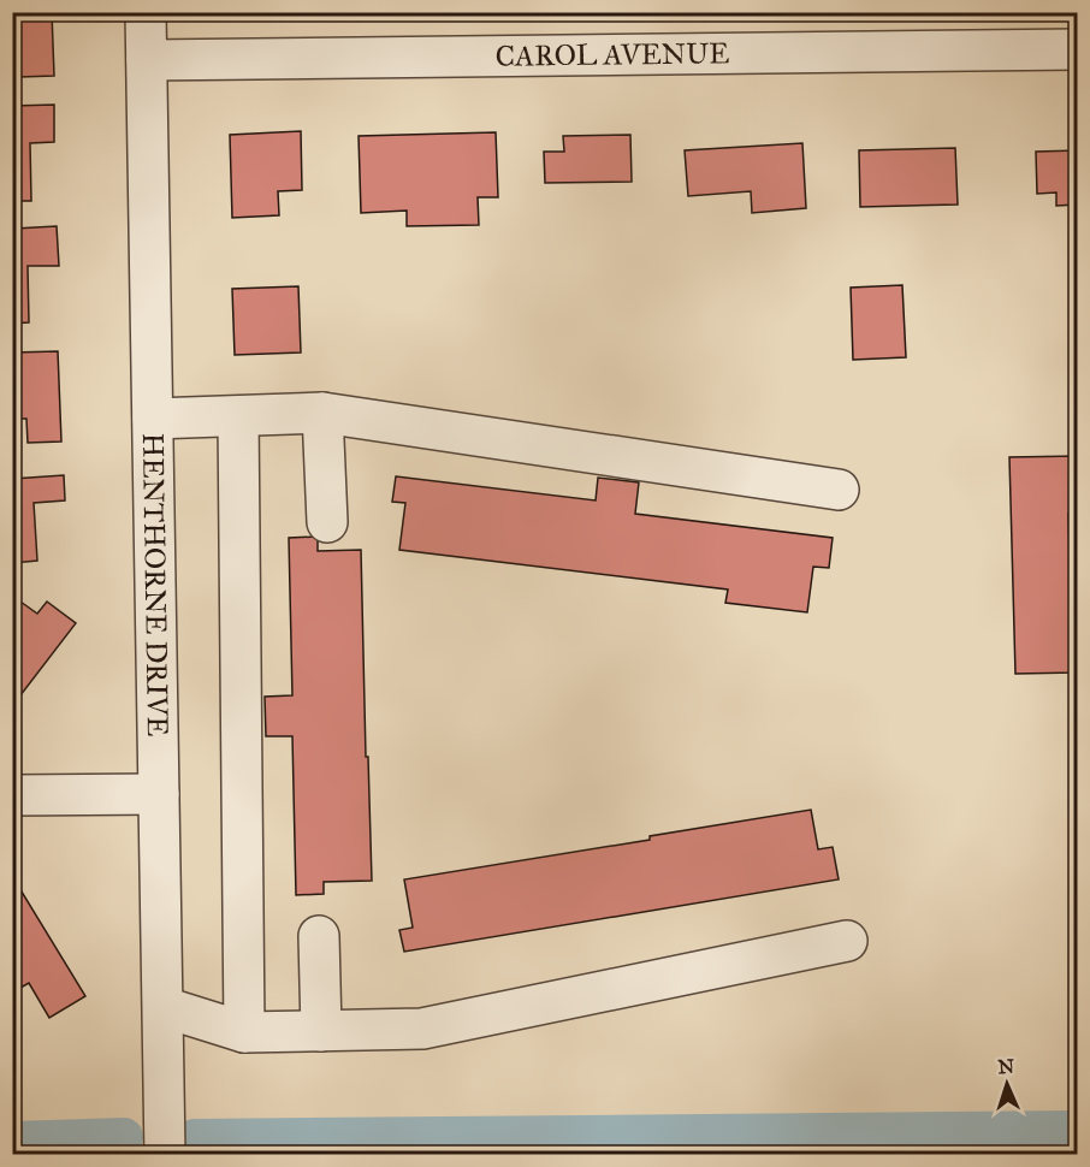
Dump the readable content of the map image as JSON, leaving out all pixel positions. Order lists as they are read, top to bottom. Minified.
{"streets":{"street":["CAROL AVENUE","HENTHORNE DRIVE"]},"crossings":[["CAROL AVENUE","HENTHORNE DRIVE"]],"north":"top"}
